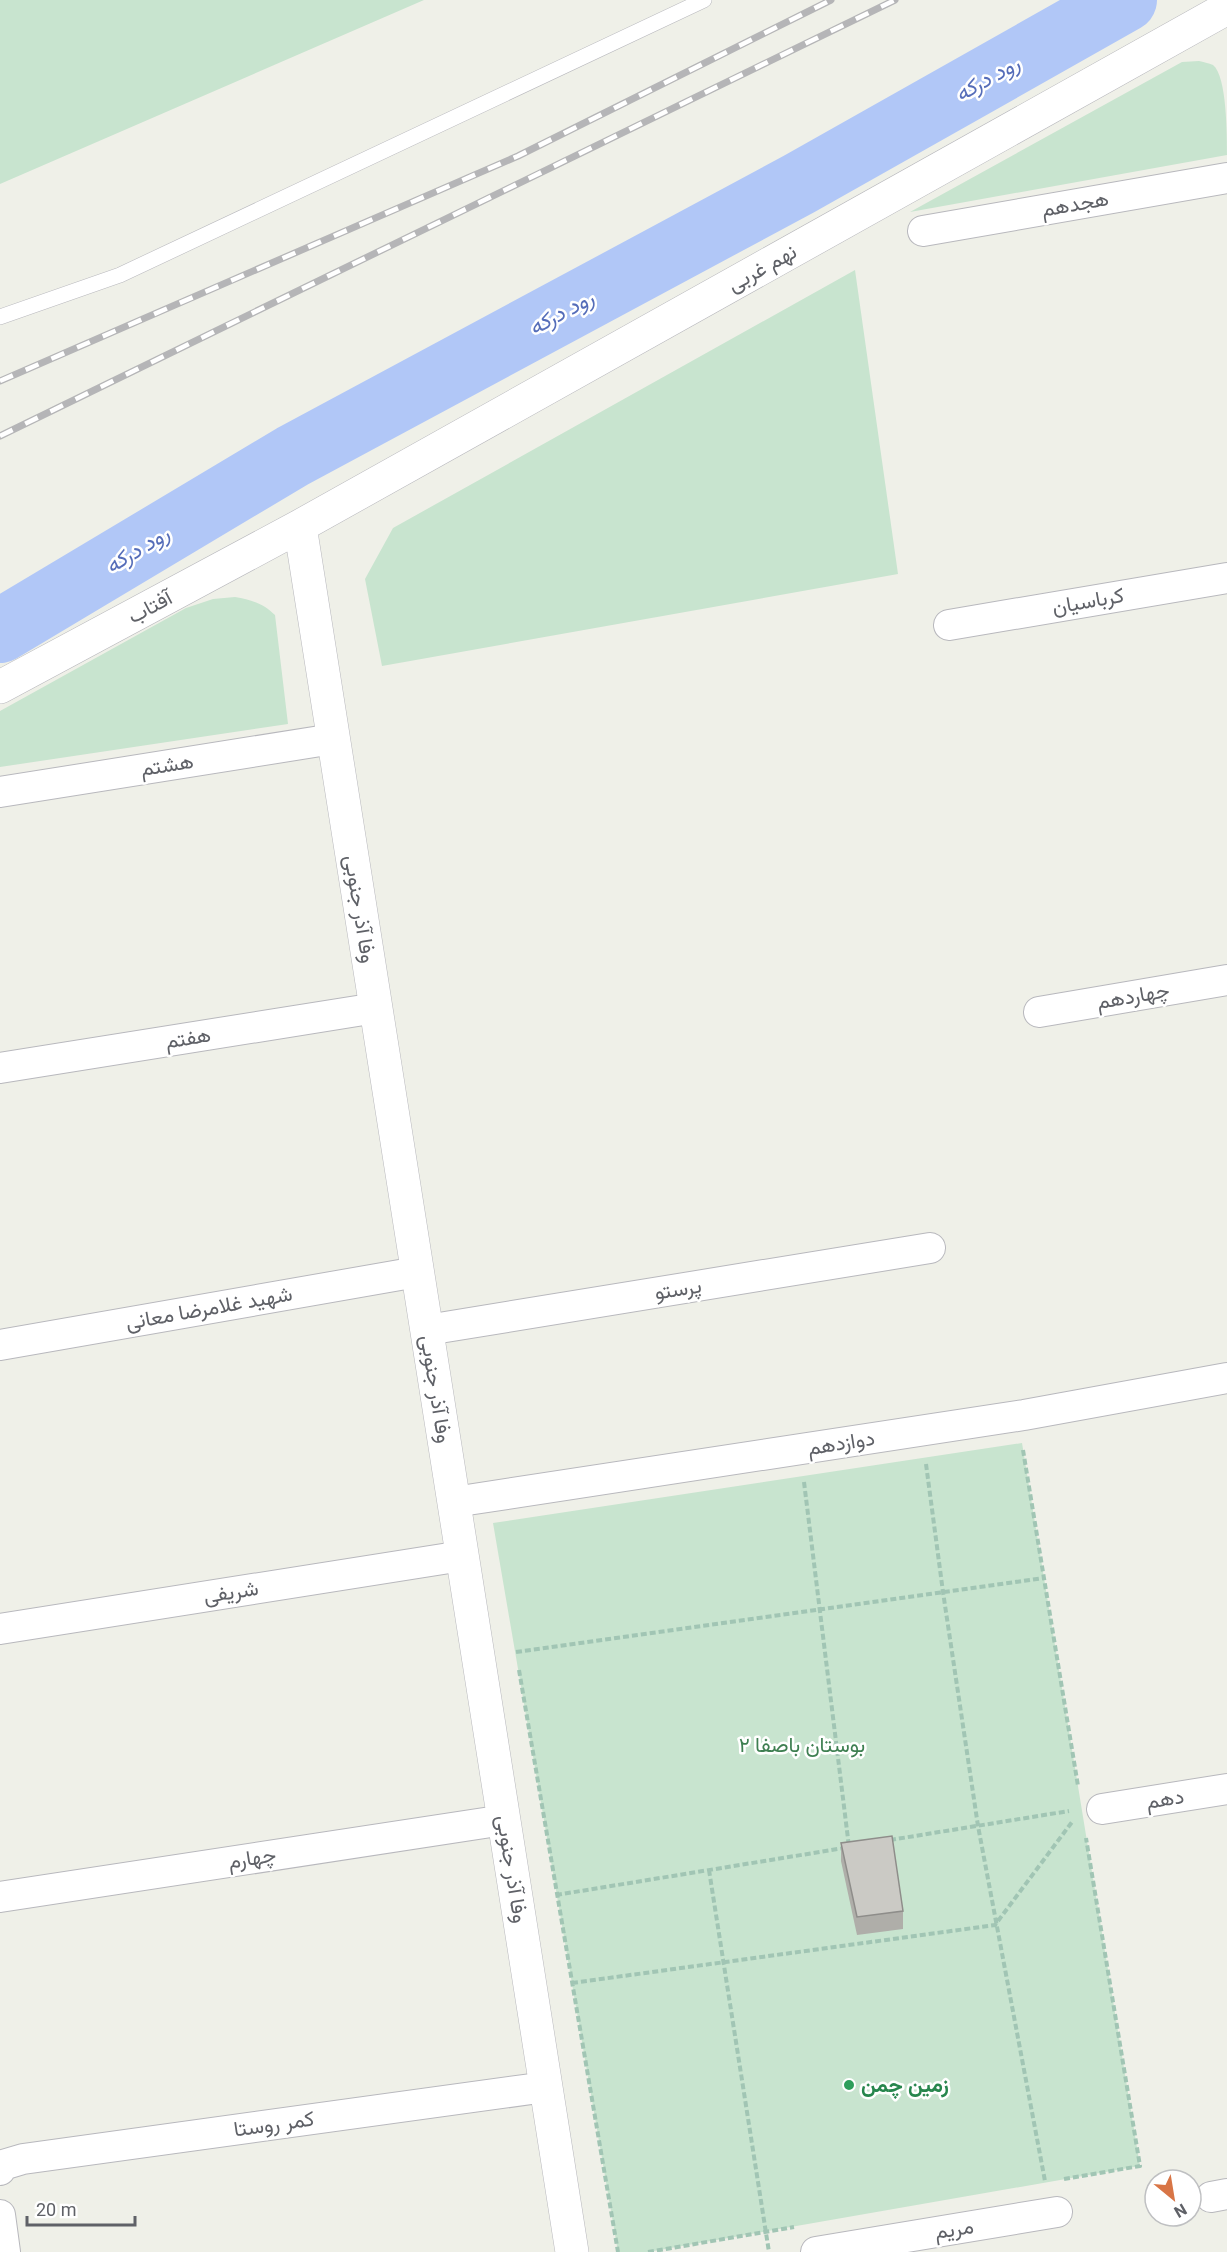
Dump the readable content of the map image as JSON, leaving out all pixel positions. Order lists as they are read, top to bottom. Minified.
{"streets":{"street":["هجدهم","نهم غربی","کرباسیان","آفتاب","هشتم","وفا آذر جنوبی","چهاردهم","هفتم","پرستو","شهید غلامرضا معانی","دوازدهم","شریفی","دهم","چهارم","کمر روستا","مریم"]},"crossings":[["نهم غربی","آفتاب"],["نهم غربی","وفا آذر جنوبی"],["آفتاب","وفا آذر جنوبی"],["هشتم","وفا آذر جنوبی"],["وفا آذر جنوبی","هفتم"],["وفا آذر جنوبی","پرستو"],["وفا آذر جنوبی","شهید غلامرضا معانی"],["وفا آذر جنوبی","دوازدهم"],["وفا آذر جنوبی","شریفی"],["وفا آذر جنوبی","چهارم"],["وفا آذر جنوبی","کمر روستا"]],"water":["رود درکه"],"parks":["بوستان باصفا ۲"],"places":["زمین چمن"],"scale_bar":"20 m","north":"bottom right"}
